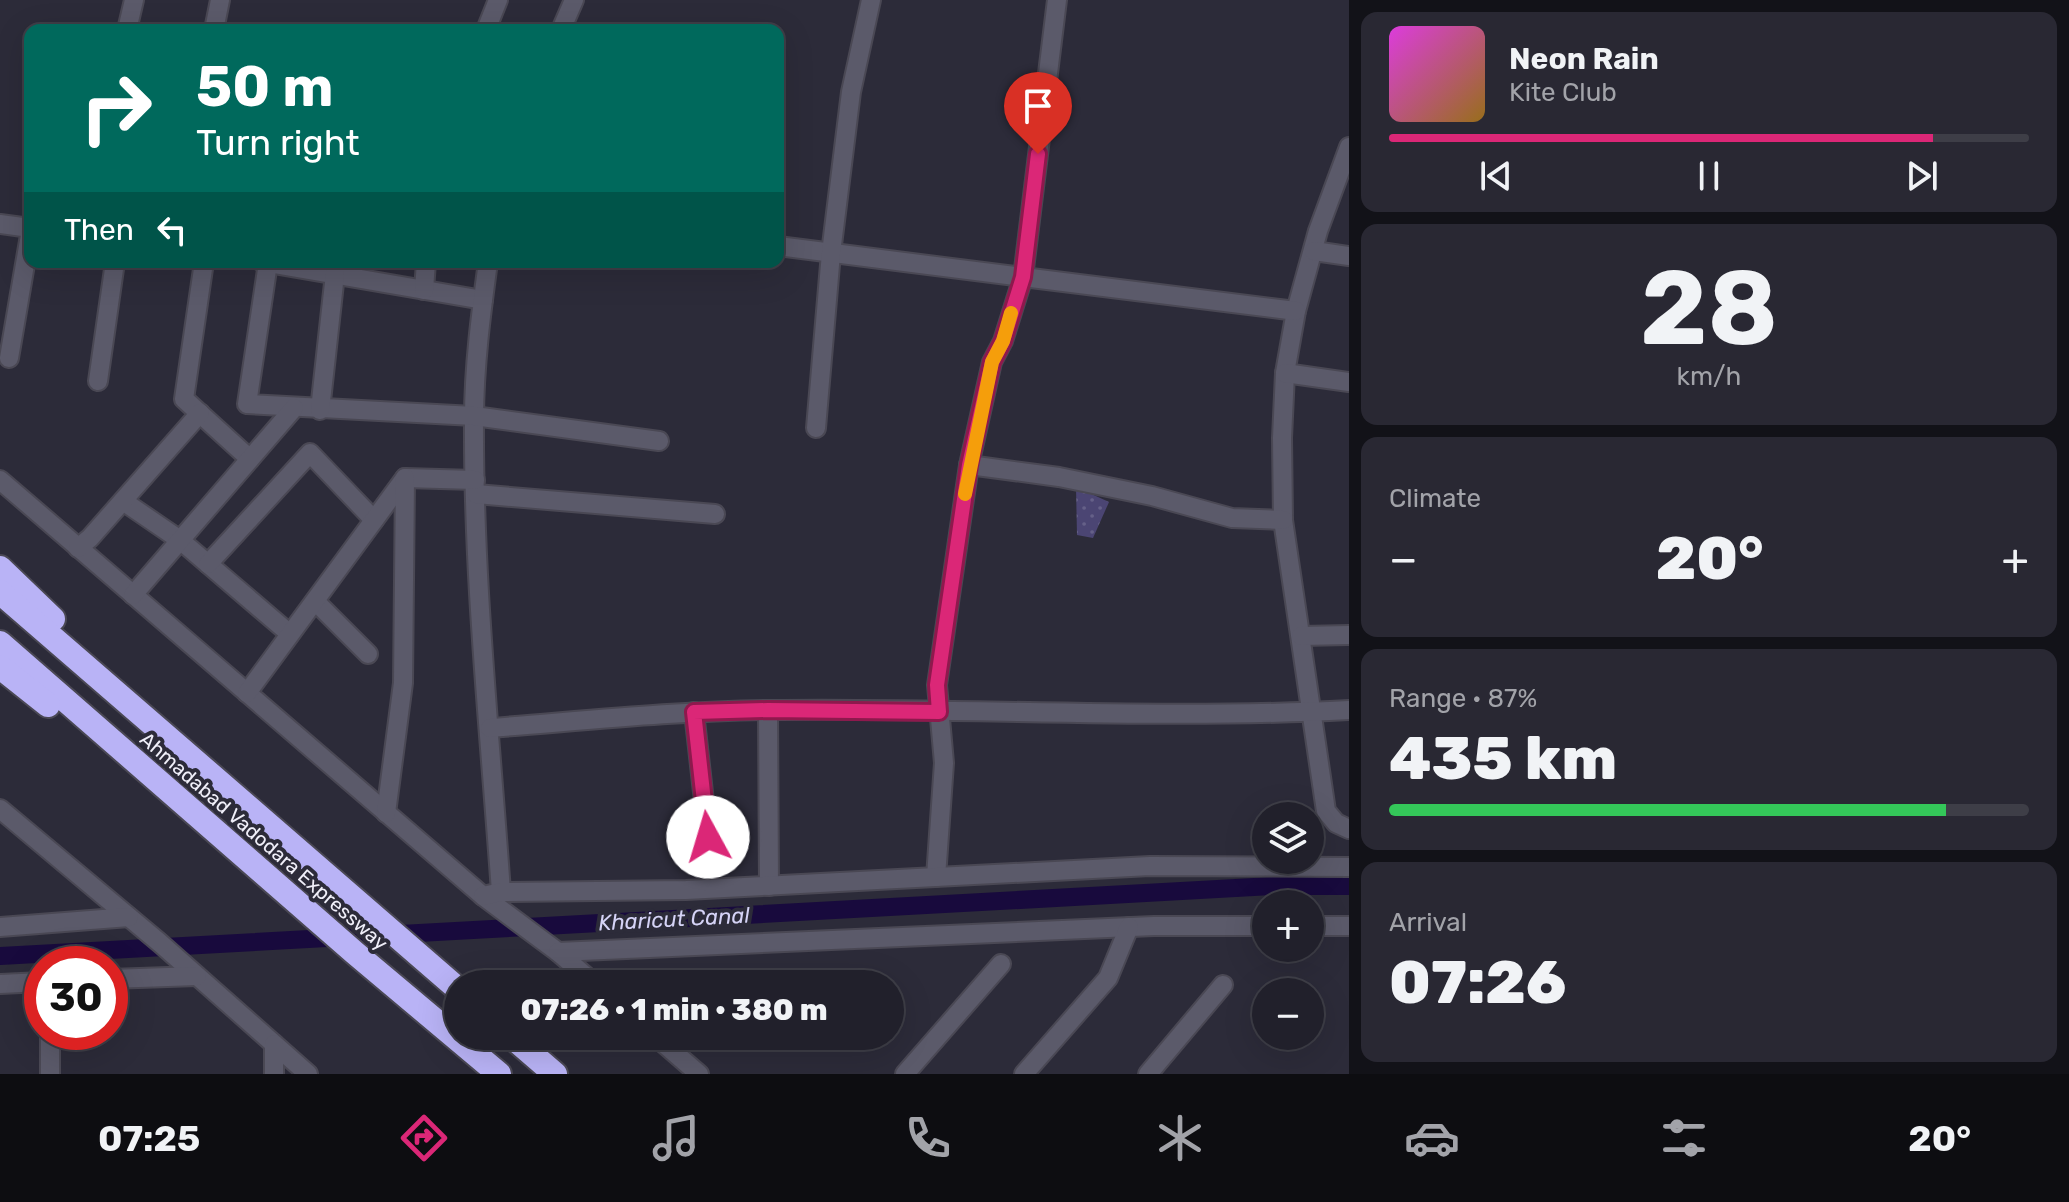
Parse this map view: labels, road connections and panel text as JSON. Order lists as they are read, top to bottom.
{
  "streets": {
    "highway": ["Ahmadabad Vadodara Expressway"]
  },
  "water": ["Kharicut Canal"],
  "page": {
    "turn": ["50 m", "Turn right"],
    "song": ["Neon Rain", "Kite Club"],
    "then": "Then",
    "tile": [
      ["28", "km/h"],
      "Climate",
      ["Range · 87%", "435 km"],
      ["Arrival", "07:26"]
    ],
    "heat": ["−", "20°", "+"],
    "map_buttons": ["+", "−"],
    "limit": "30",
    "trip": "07:26 · 1 min · 380 m",
    "tabs": ["07:25", "20°"]
  }
}
